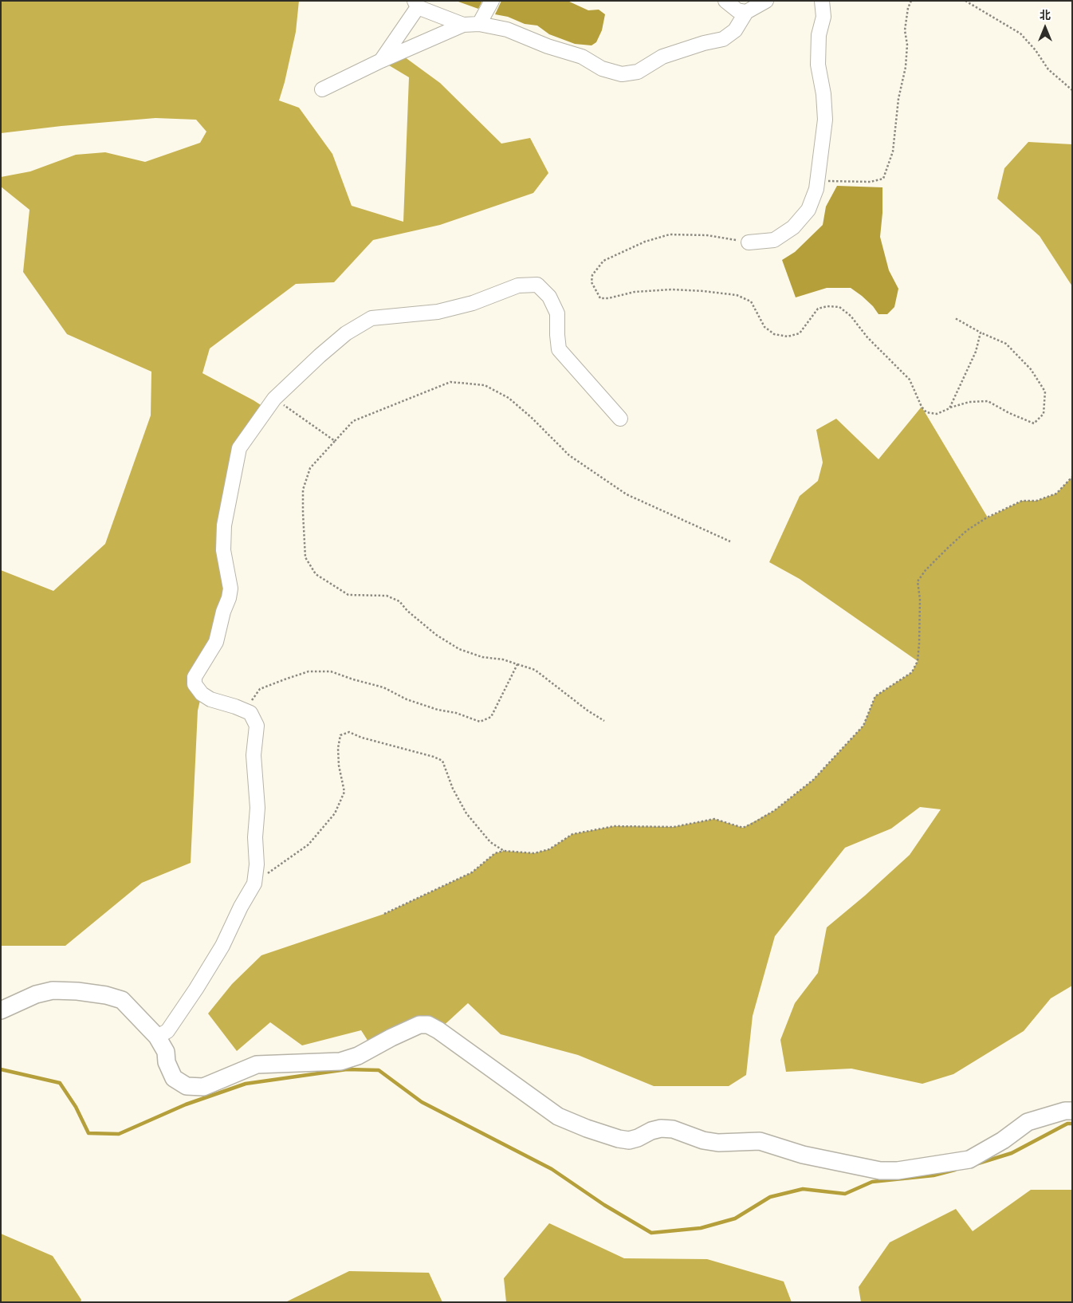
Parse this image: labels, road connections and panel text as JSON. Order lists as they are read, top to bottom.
{
  "north": "top"
}
